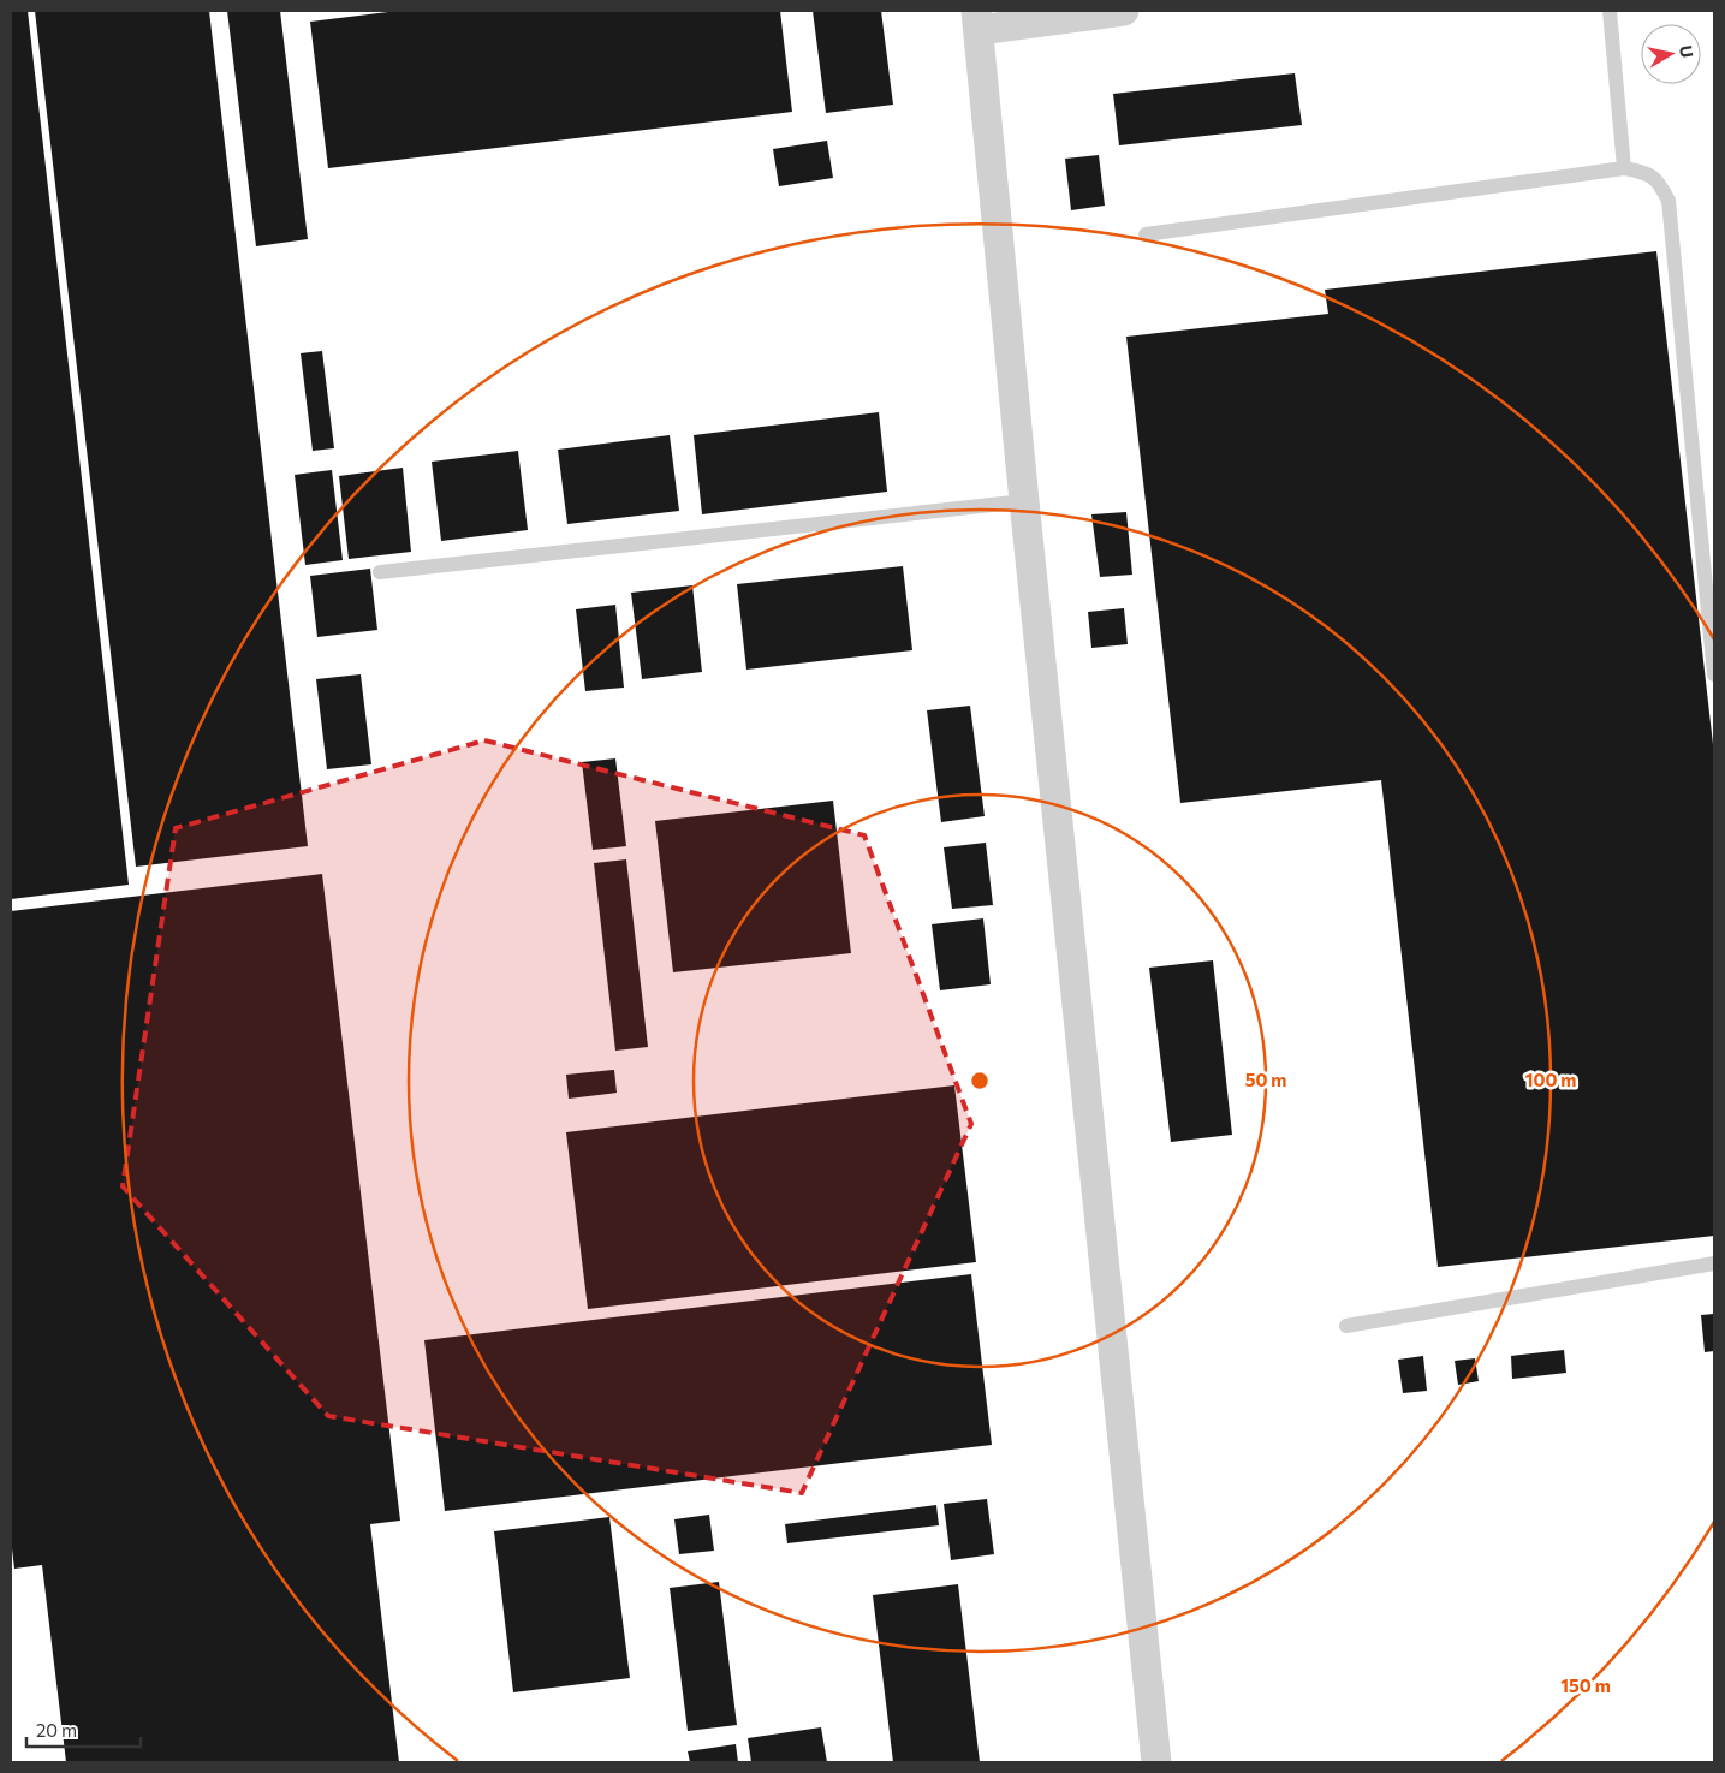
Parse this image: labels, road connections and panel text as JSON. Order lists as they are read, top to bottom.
{
  "scale_bar": "20 m",
  "north": "right",
  "rings": ["50 m", "100 m", "150 m"]
}
